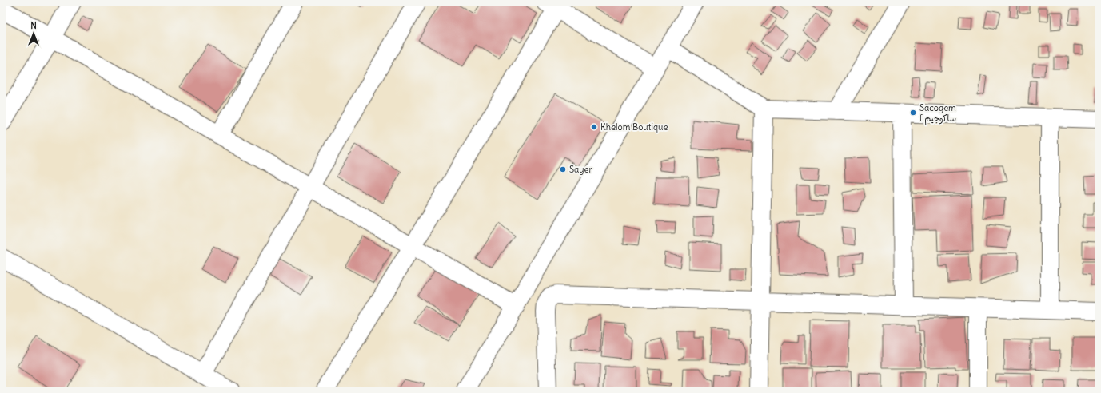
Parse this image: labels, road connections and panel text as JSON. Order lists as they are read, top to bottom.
{
  "places": ["Sacogem f ساكوجيم", "Khelom Boutique", "Sayer"],
  "north": "top"
}
